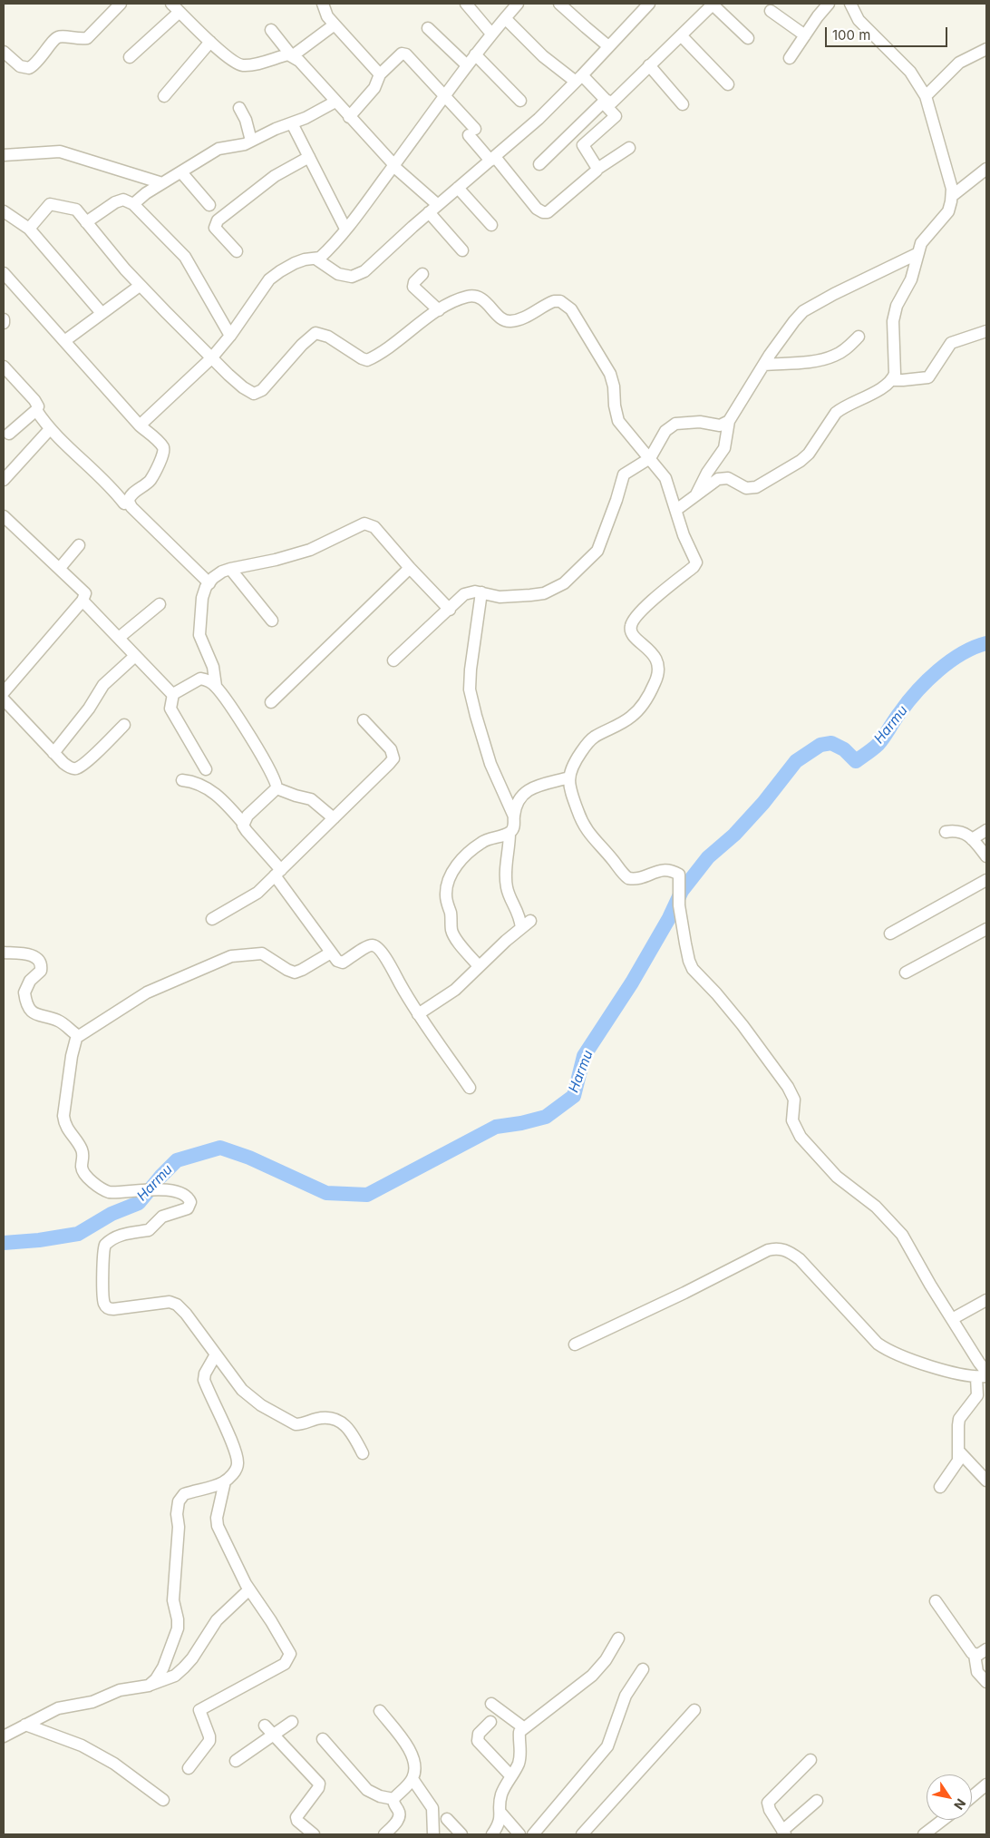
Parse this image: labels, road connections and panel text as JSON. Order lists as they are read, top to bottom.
{
  "water": ["Harmu"],
  "scale_bar": "100 m",
  "north": "bottom right"
}
